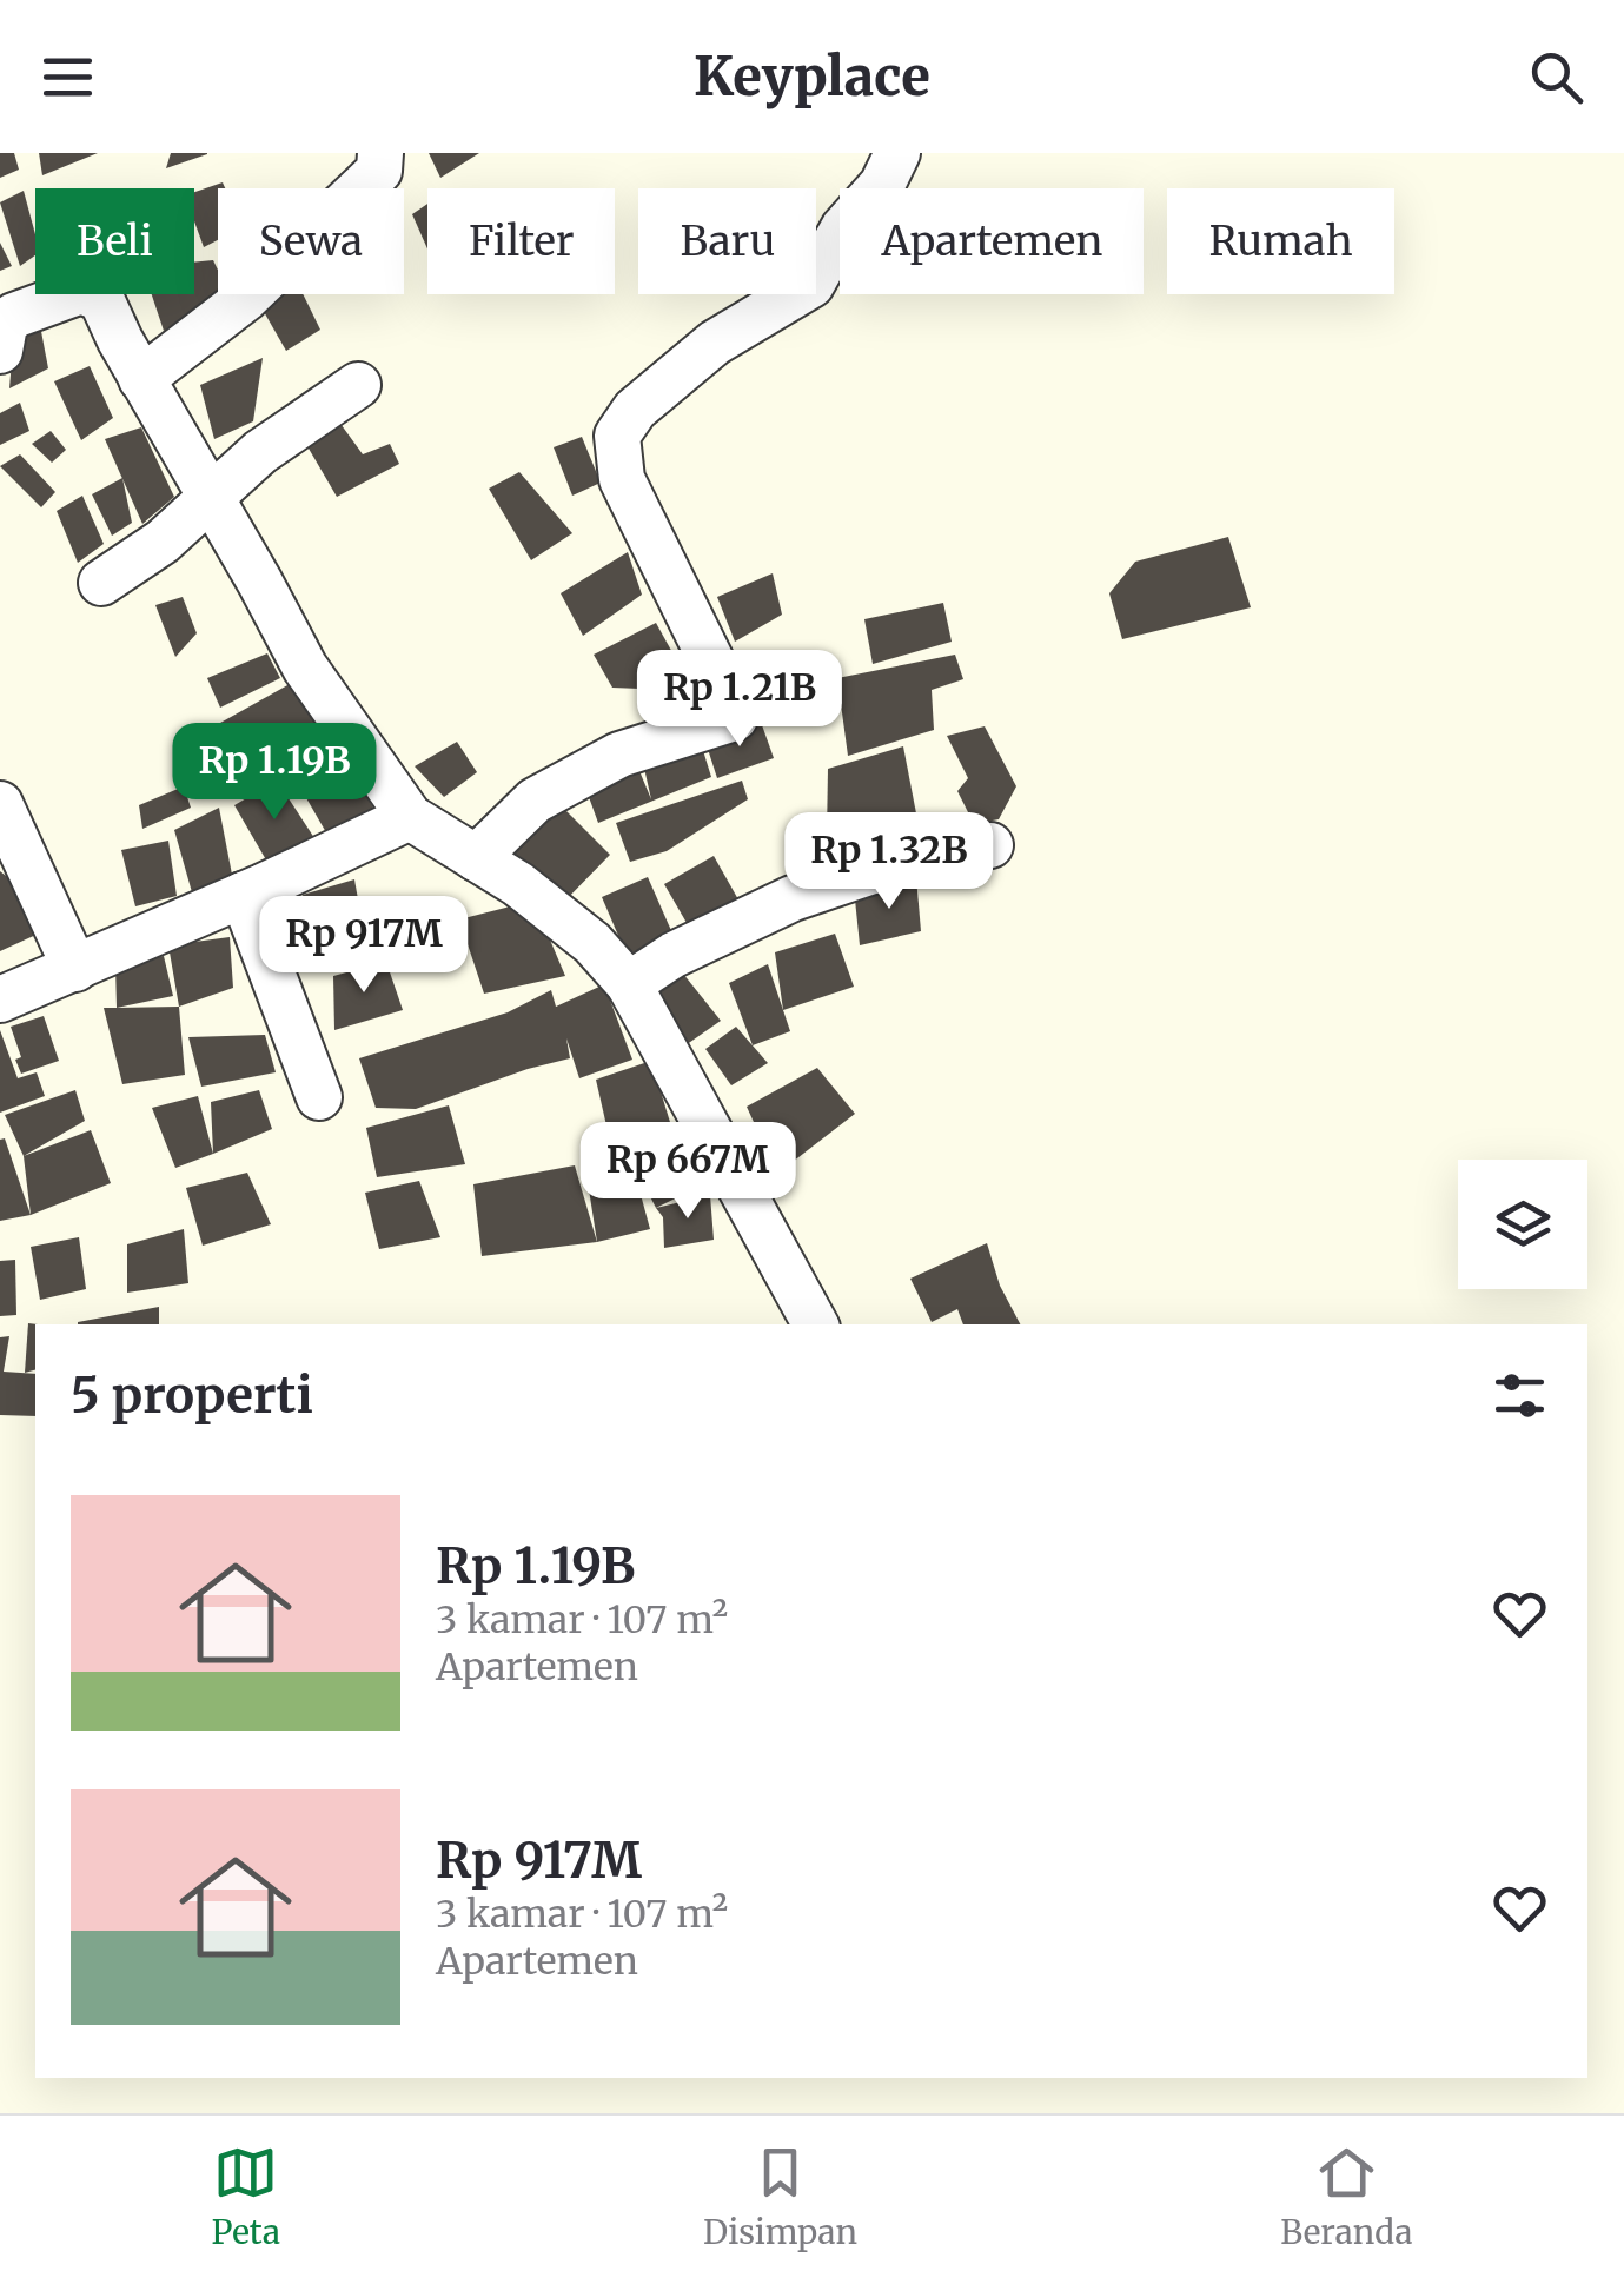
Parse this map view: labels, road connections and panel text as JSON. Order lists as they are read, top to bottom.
{
  "page": {
    "header": "Keyplace",
    "chip": [
      "Beli",
      "Sewa",
      "Filter",
      "Baru",
      "Apartemen",
      "Rumah"
    ],
    "price": [
      "Rp 1.21B",
      "Rp 1.19B",
      "Rp 1.32B",
      "Rp 917M",
      "Rp 667M"
    ],
    "heading": "5 properti",
    "list": [
      {
        "name": "Rp 1.19B",
        "note": "3 kamar · 107 m² · Apartemen"
      },
      {
        "name": "Rp 917M",
        "note": "3 kamar · 107 m² · Apartemen"
      }
    ],
    "tabs": ["Peta", "Disimpan", "Beranda"]
  }
}
